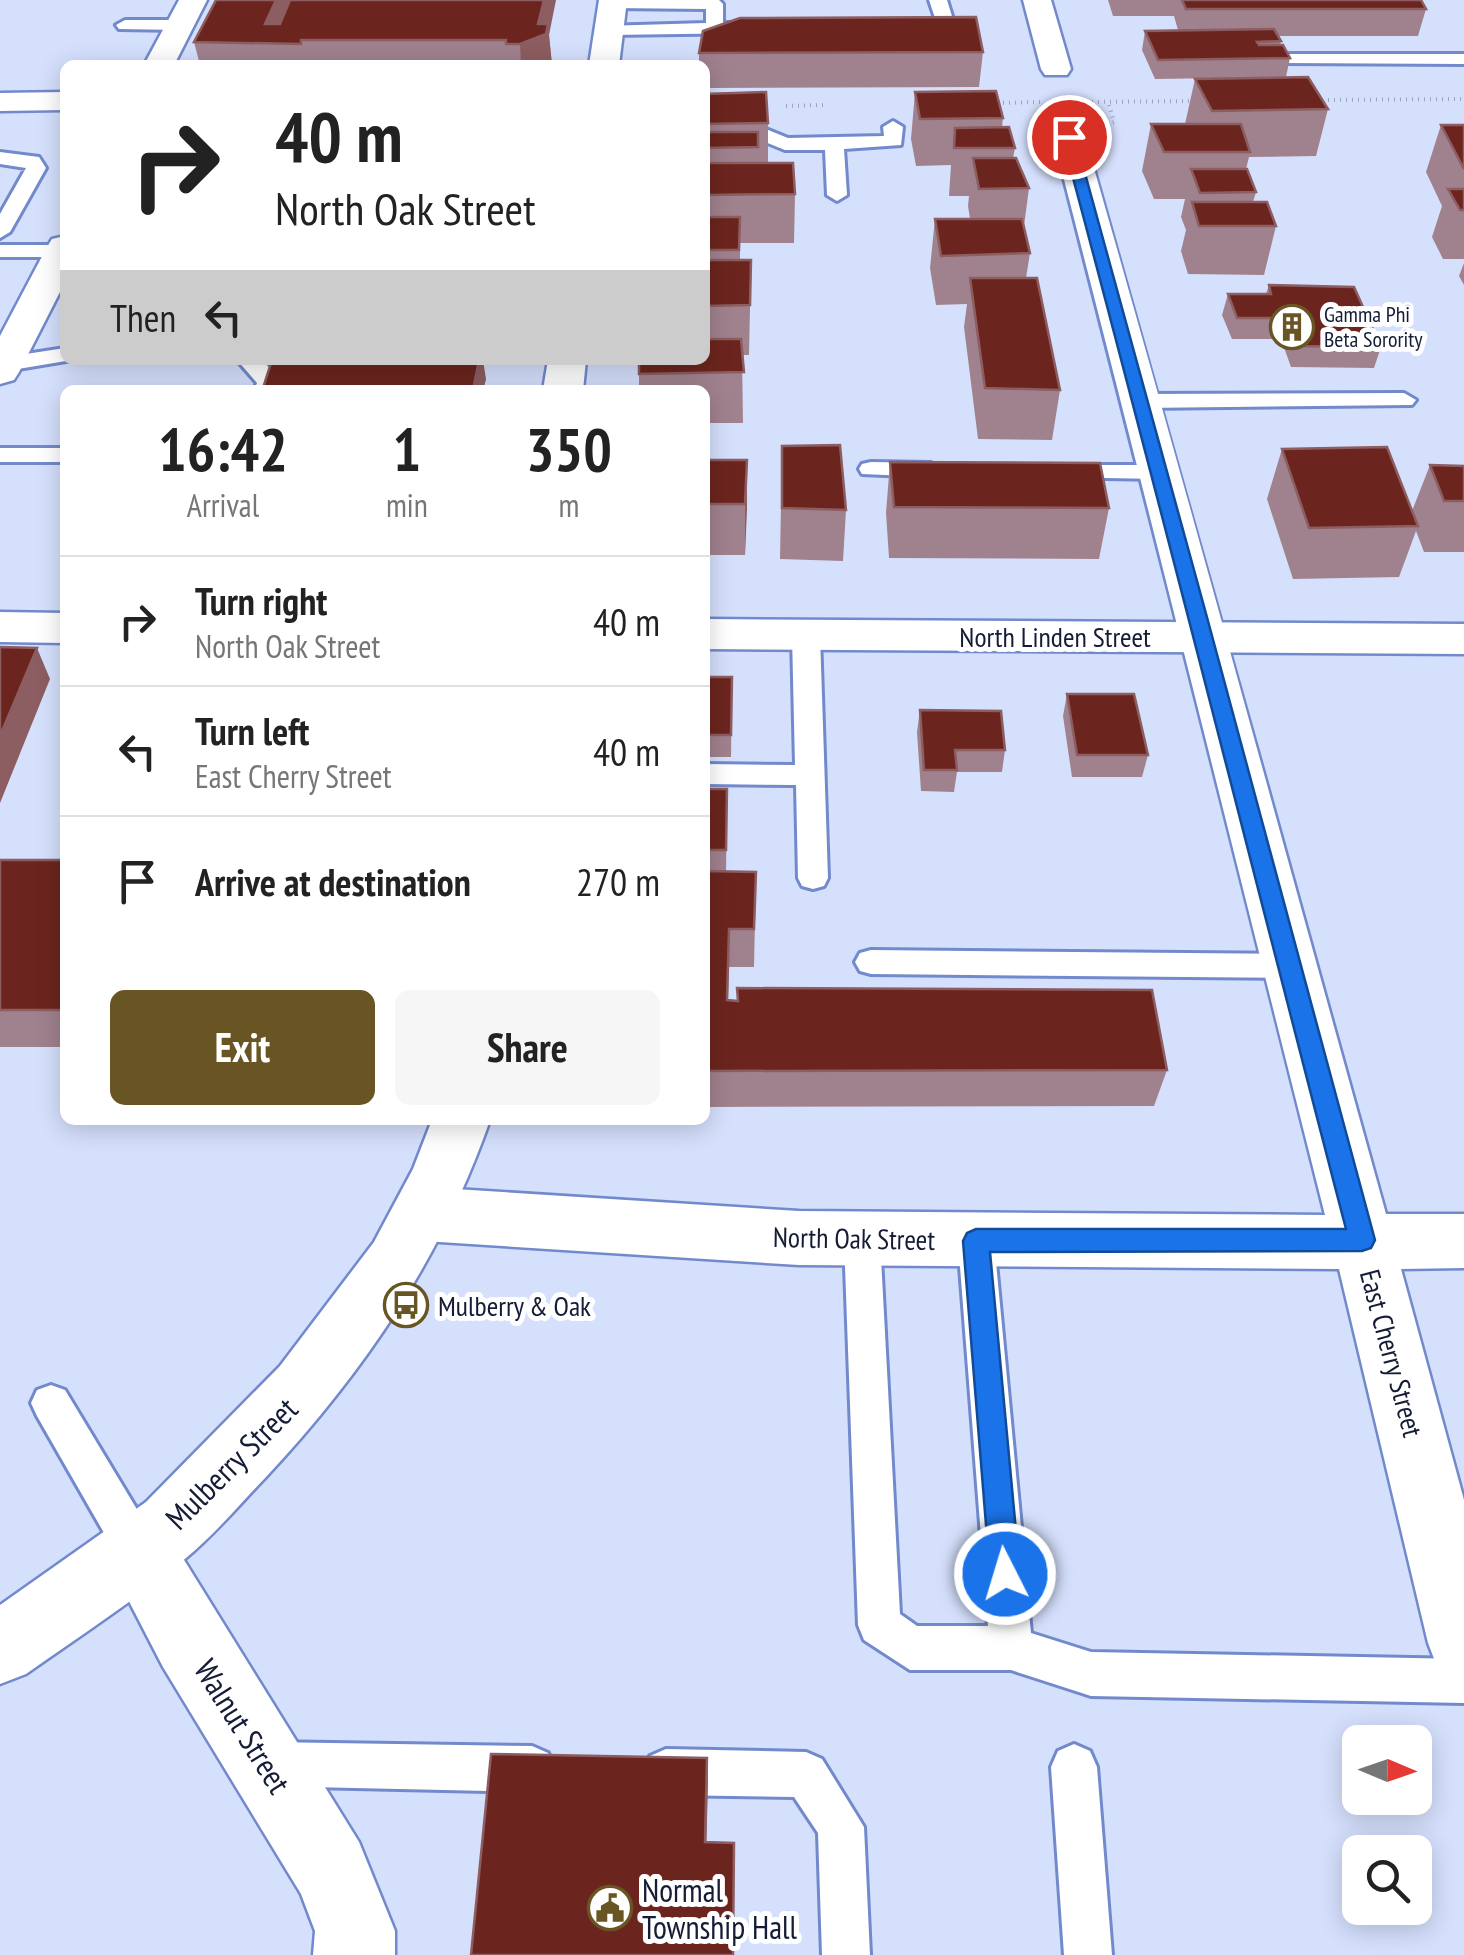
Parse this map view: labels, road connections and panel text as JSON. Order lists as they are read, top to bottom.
{
  "streets": {
    "street": [
      "North Linden Street",
      "North Oak Street",
      "East Cherry Street",
      "Mulberry Street",
      "Walnut Street"
    ]
  },
  "crossings": [
    ["North Linden Street", "East Cherry Street"],
    ["North Oak Street", "East Cherry Street"],
    ["North Oak Street", "Mulberry Street"],
    ["Mulberry Street", "Walnut Street"]
  ],
  "places": {
    "building": ["Gamma Phi Beta Sorority"],
    "bus stop": ["Mulberry & Oak"],
    "public building": ["Normal Township Hall"]
  },
  "north": "right",
  "page": {
    "turn": ["40 m", "North Oak Street"],
    "then": "Then",
    "eta": [
      "16:42",
      "Arrival",
      "1",
      "min",
      "350",
      "m"
    ],
    "list": [
      {
        "name": "Turn right",
        "note": "North Oak Street",
        "value": "40 m"
      },
      {
        "name": "Turn left",
        "note": "East Cherry Street",
        "value": "40 m"
      },
      {
        "name": "Arrive at destination",
        "value": "270 m"
      }
    ],
    "buttons": ["Exit", "Share"]
  }
}
